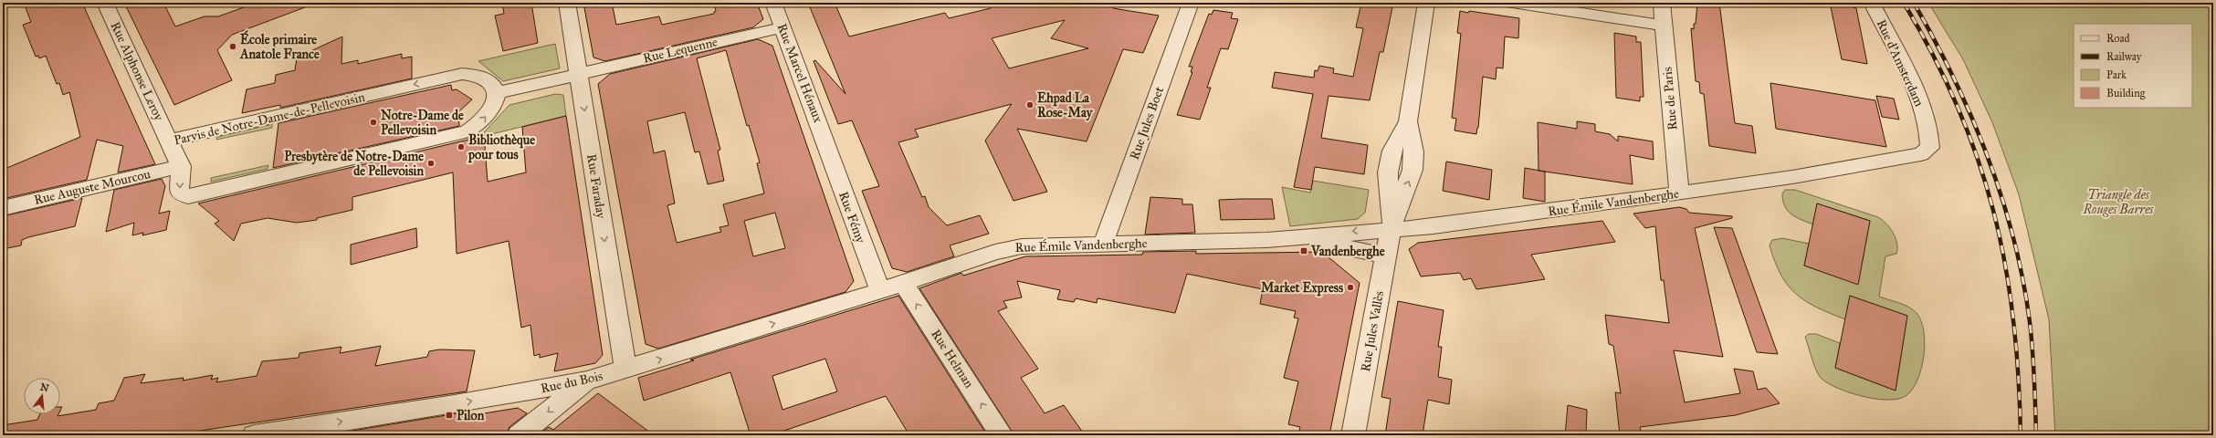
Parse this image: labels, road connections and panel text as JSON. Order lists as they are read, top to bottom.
{
  "streets": {
    "street": [
      "Rue Lequenne",
      "Rue d'Amsterdam",
      "Rue Alphonse Leroy",
      "Rue Marcel Hénaux",
      "Rue de Paris",
      "Parvis de Notre-Dame-de-Pellevoisin",
      "Rue Jules Boet",
      "Rue Faraday",
      "Rue Auguste Mourcou",
      "Rue Émile Vandenberghe",
      "Rue Fémy",
      "Rue Jules Vallès",
      "Rue Helman",
      "Rue du Bois"
    ]
  },
  "crossings": [
    ["Rue Lequenne", "Rue Marcel Hénaux"],
    ["Rue Lequenne", "Rue Faraday"],
    ["Rue d'Amsterdam", "Rue Émile Vandenberghe"],
    ["Rue Alphonse Leroy", "Parvis de Notre-Dame-de-Pellevoisin"],
    ["Rue Marcel Hénaux", "Rue Fémy"],
    ["Rue de Paris", "Rue Émile Vandenberghe"],
    ["Parvis de Notre-Dame-de-Pellevoisin", "Rue Auguste Mourcou"],
    ["Rue Jules Boet", "Rue Émile Vandenberghe"],
    ["Rue Faraday", "Rue du Bois"],
    ["Rue Émile Vandenberghe", "Rue Fémy"],
    ["Rue Émile Vandenberghe", "Rue Jules Vallès"],
    ["Rue Émile Vandenberghe", "Rue Helman"],
    ["Rue Émile Vandenberghe", "Rue du Bois"],
    ["Rue Fémy", "Rue du Bois"]
  ],
  "one_way": ["Rue Faraday", "Rue Helman", "Rue du Bois"],
  "parks": ["Triangle des Rouges Barres"],
  "places": {
    "other": [
      "École primaire Anatole France",
      "Ehpad La Rose-May",
      "Notre-Dame de Pellevoisin",
      "Bibliothèque pour tous",
      "Presbytère de Notre-Dame de Pellevoisin",
      "Market Express"
    ],
    "transit": ["Vandenberghe", "Pilon"]
  },
  "legend": [
    "Road",
    "Railway",
    "Park",
    "Building"
  ],
  "north": "top"
}
